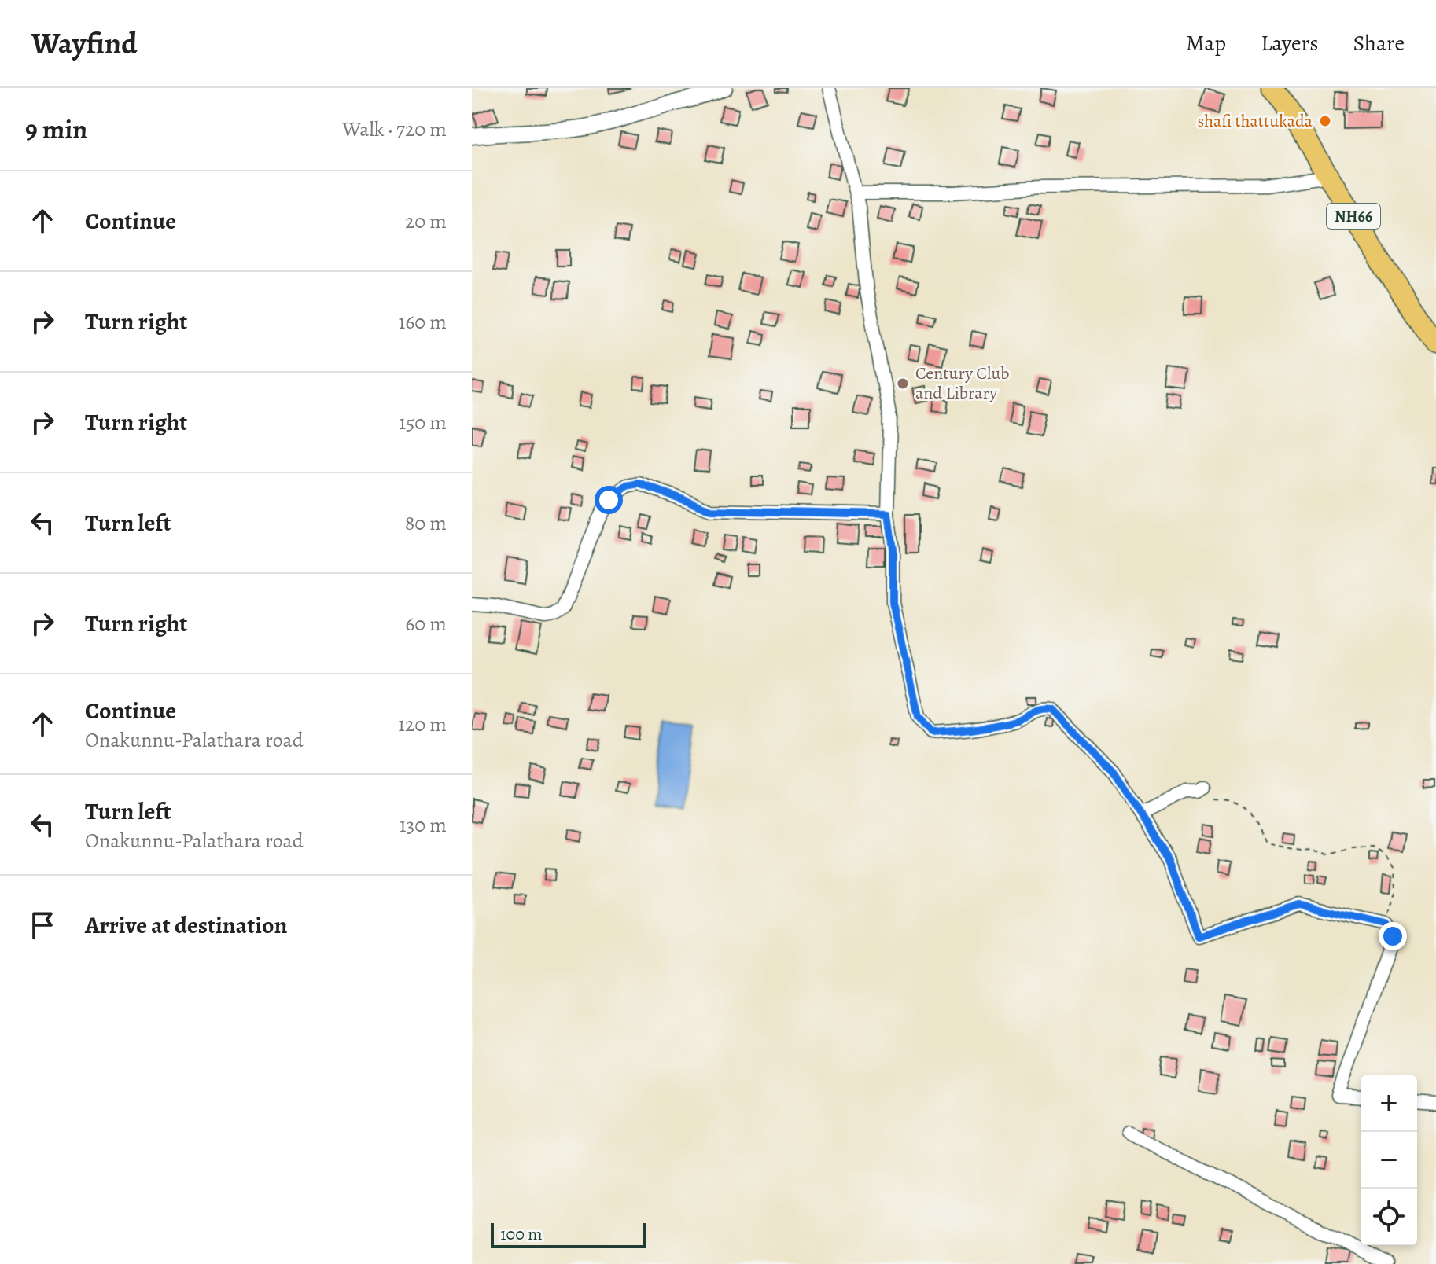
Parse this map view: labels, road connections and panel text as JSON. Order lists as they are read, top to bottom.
{
  "streets": {
    "highway": ["NH66"]
  },
  "places": ["shafi thattukada", "Century Club and Library"],
  "scale_bar": "100 m",
  "page": {
    "header": "Wayfind",
    "nav": ["Map", "Layers", "Share"],
    "heading": ["9 min", "Walk · 720 m"],
    "list": [
      ["Continue", "20 m"],
      ["Turn right", "160 m"],
      ["Turn right", "150 m"],
      ["Turn left", "80 m"],
      ["Turn right", "60 m"],
      ["Continue", "Onakunnu-Palathara road", "120 m"],
      ["Turn left", "Onakunnu-Palathara road", "130 m"],
      "Arrive at destination"
    ],
    "map_buttons": ["+", "−"],
    "scale": "100 m"
  }
}
